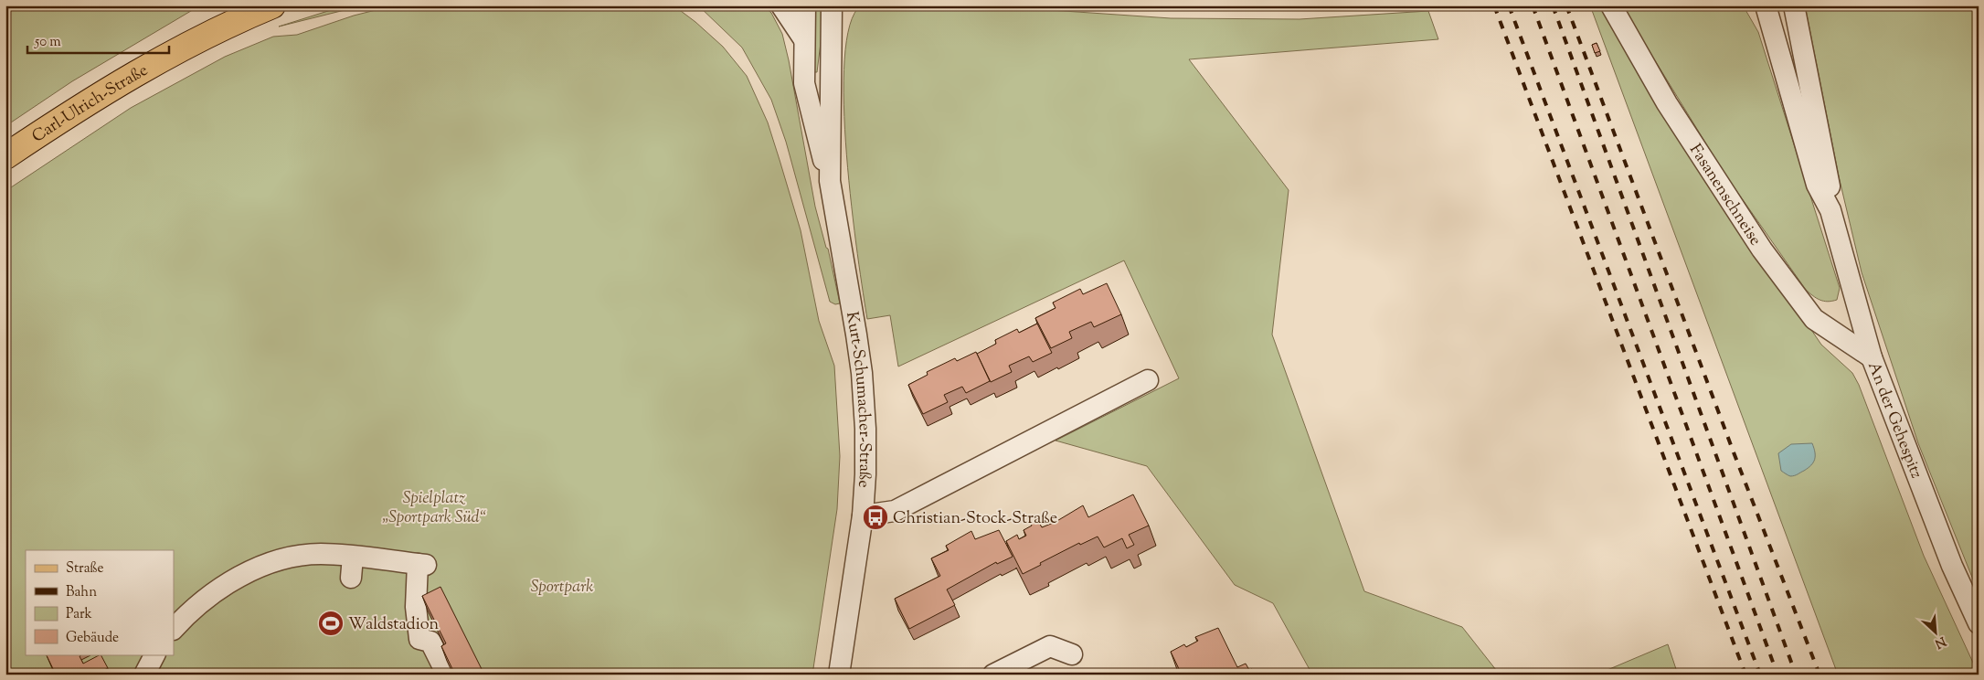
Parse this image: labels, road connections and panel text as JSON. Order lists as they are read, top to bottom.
{
  "streets": {
    "main road": ["Carl-Ulrich-Straße"],
    "street": ["Fasanenschneise", "Kurt-Schumacher-Straße", "An der Gehespitz"]
  },
  "crossings": [
    ["Fasanenschneise", "An der Gehespitz"]
  ],
  "parks": ["Spielplatz „Sportpark Süd“", "Sportpark"],
  "places": {
    "bus stop": ["Christian-Stock-Straße"],
    "sports": ["Waldstadion"]
  },
  "legend": [
    "Straße",
    "Bahn",
    "Park",
    "Gebäude"
  ],
  "scale_bar": "50 m",
  "north": "bottom right"
}
